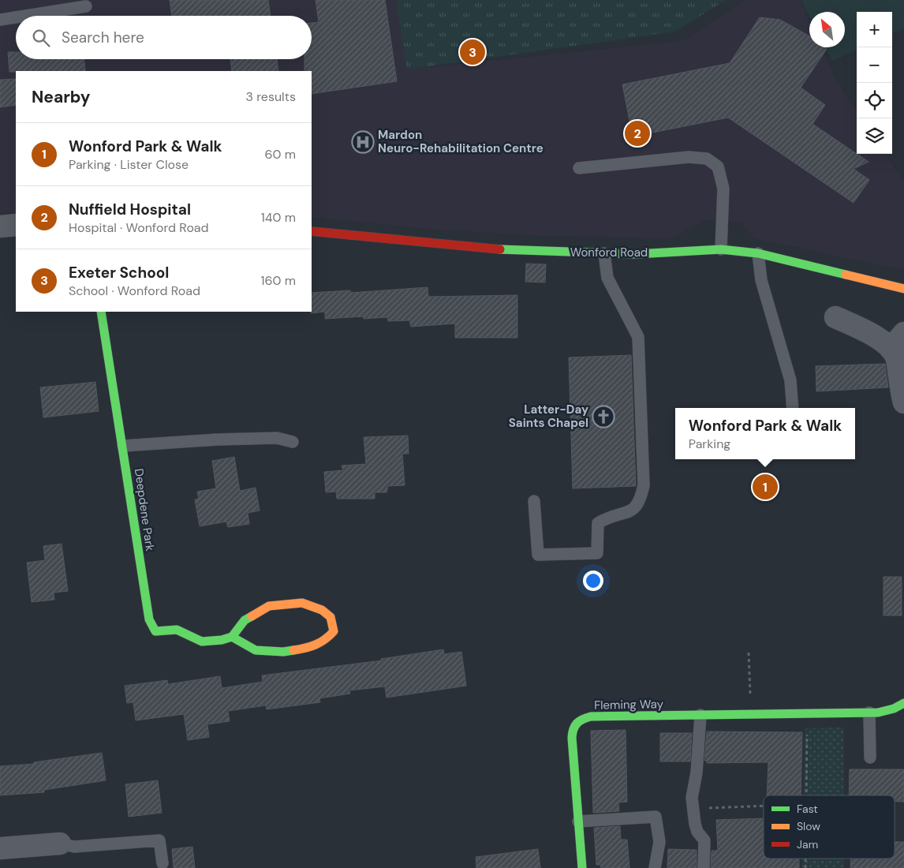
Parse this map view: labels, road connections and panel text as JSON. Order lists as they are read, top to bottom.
{
  "streets": {
    "street": ["Wonford Road", "Deepdene Park", "Fleming Way"]
  },
  "places": {
    "hospital": ["Mardon Neuro-Rehabilitation Centre"],
    "church": ["Latter-Day Saints Chapel"]
  },
  "legend": ["Fast", "Slow", "Jam"],
  "north": "top left",
  "page": {
    "map_buttons": ["+", "−"],
    "search": "Search here",
    "pins": ["3", "2", "1"],
    "heading": ["Nearby", "3 results"],
    "list": [
      {
        "mark": "1",
        "name": "Wonford Park & Walk",
        "note": "Parking · Lister Close",
        "value": "60 m"
      },
      {
        "mark": "2",
        "name": "Nuffield Hospital",
        "note": "Hospital · Wonford Road",
        "value": "140 m"
      },
      {
        "mark": "3",
        "name": "Exeter School",
        "note": "School · Wonford Road",
        "value": "160 m"
      }
    ],
    "popup": ["Wonford Park & Walk", "Parking"]
  }
}
